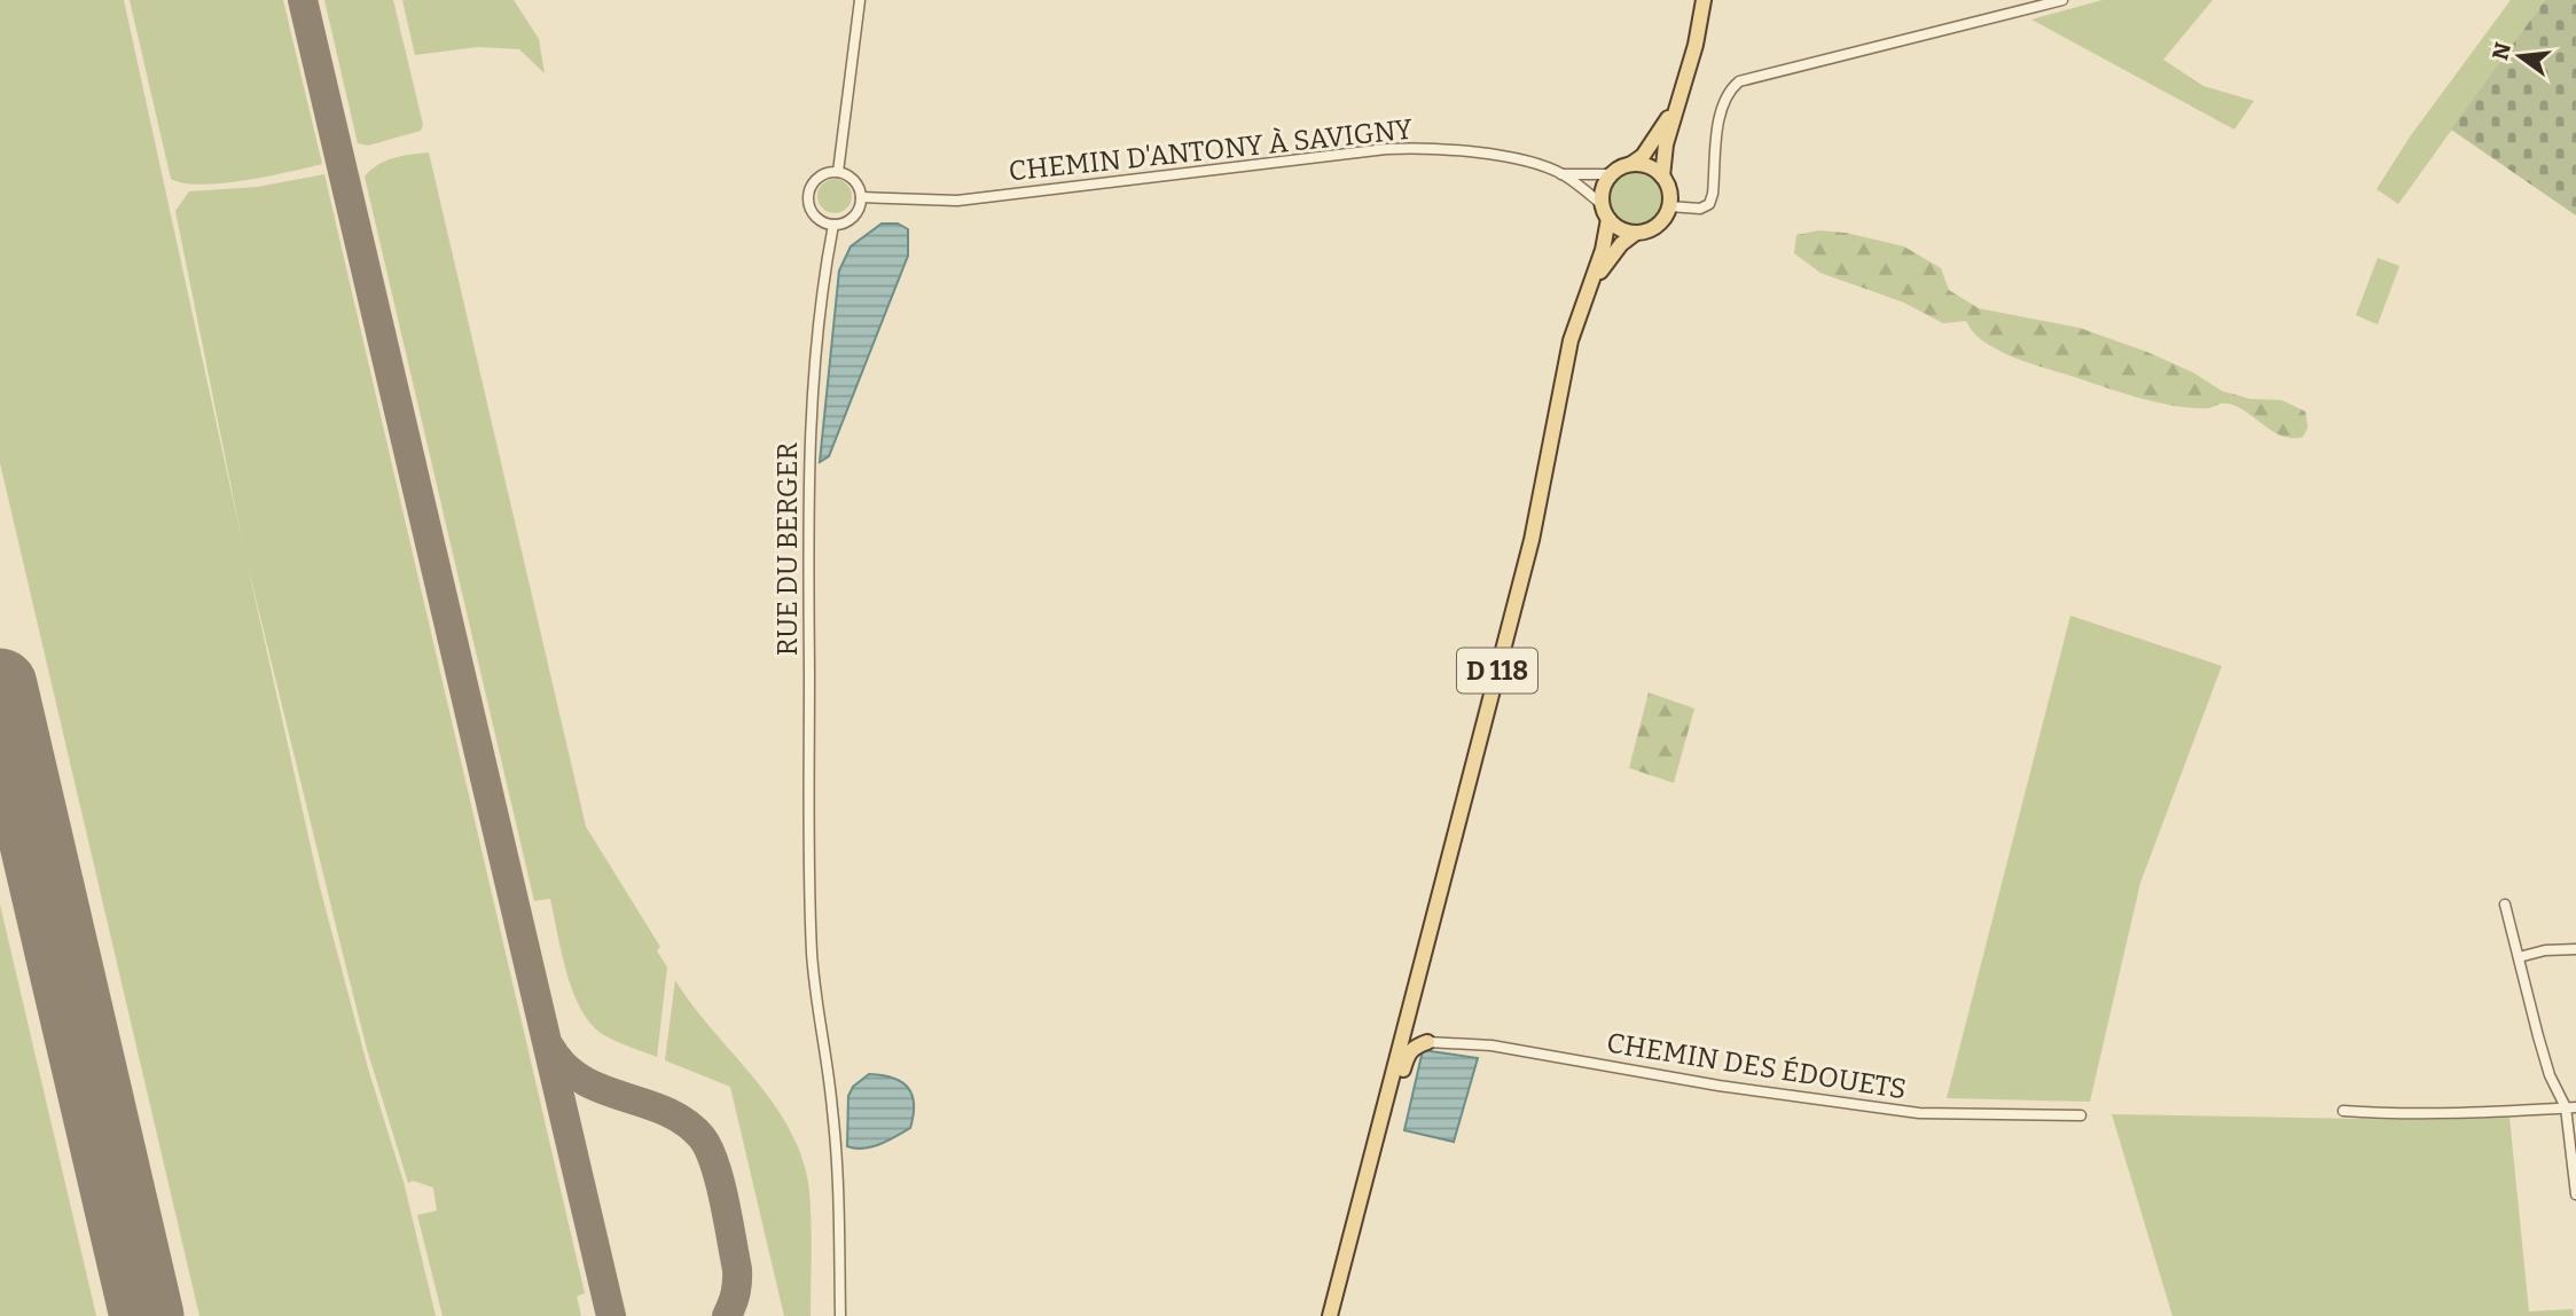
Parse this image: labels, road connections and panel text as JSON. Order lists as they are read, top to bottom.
{
  "streets": {
    "main road": ["D 118"],
    "street": ["CHEMIN D'ANTONY À SAVIGNY", "RUE DU BERGER", "CHEMIN DES ÉDOUETS"]
  },
  "crossings": [
    ["CHEMIN D'ANTONY À SAVIGNY", "RUE DU BERGER"]
  ],
  "north": "left"
}
